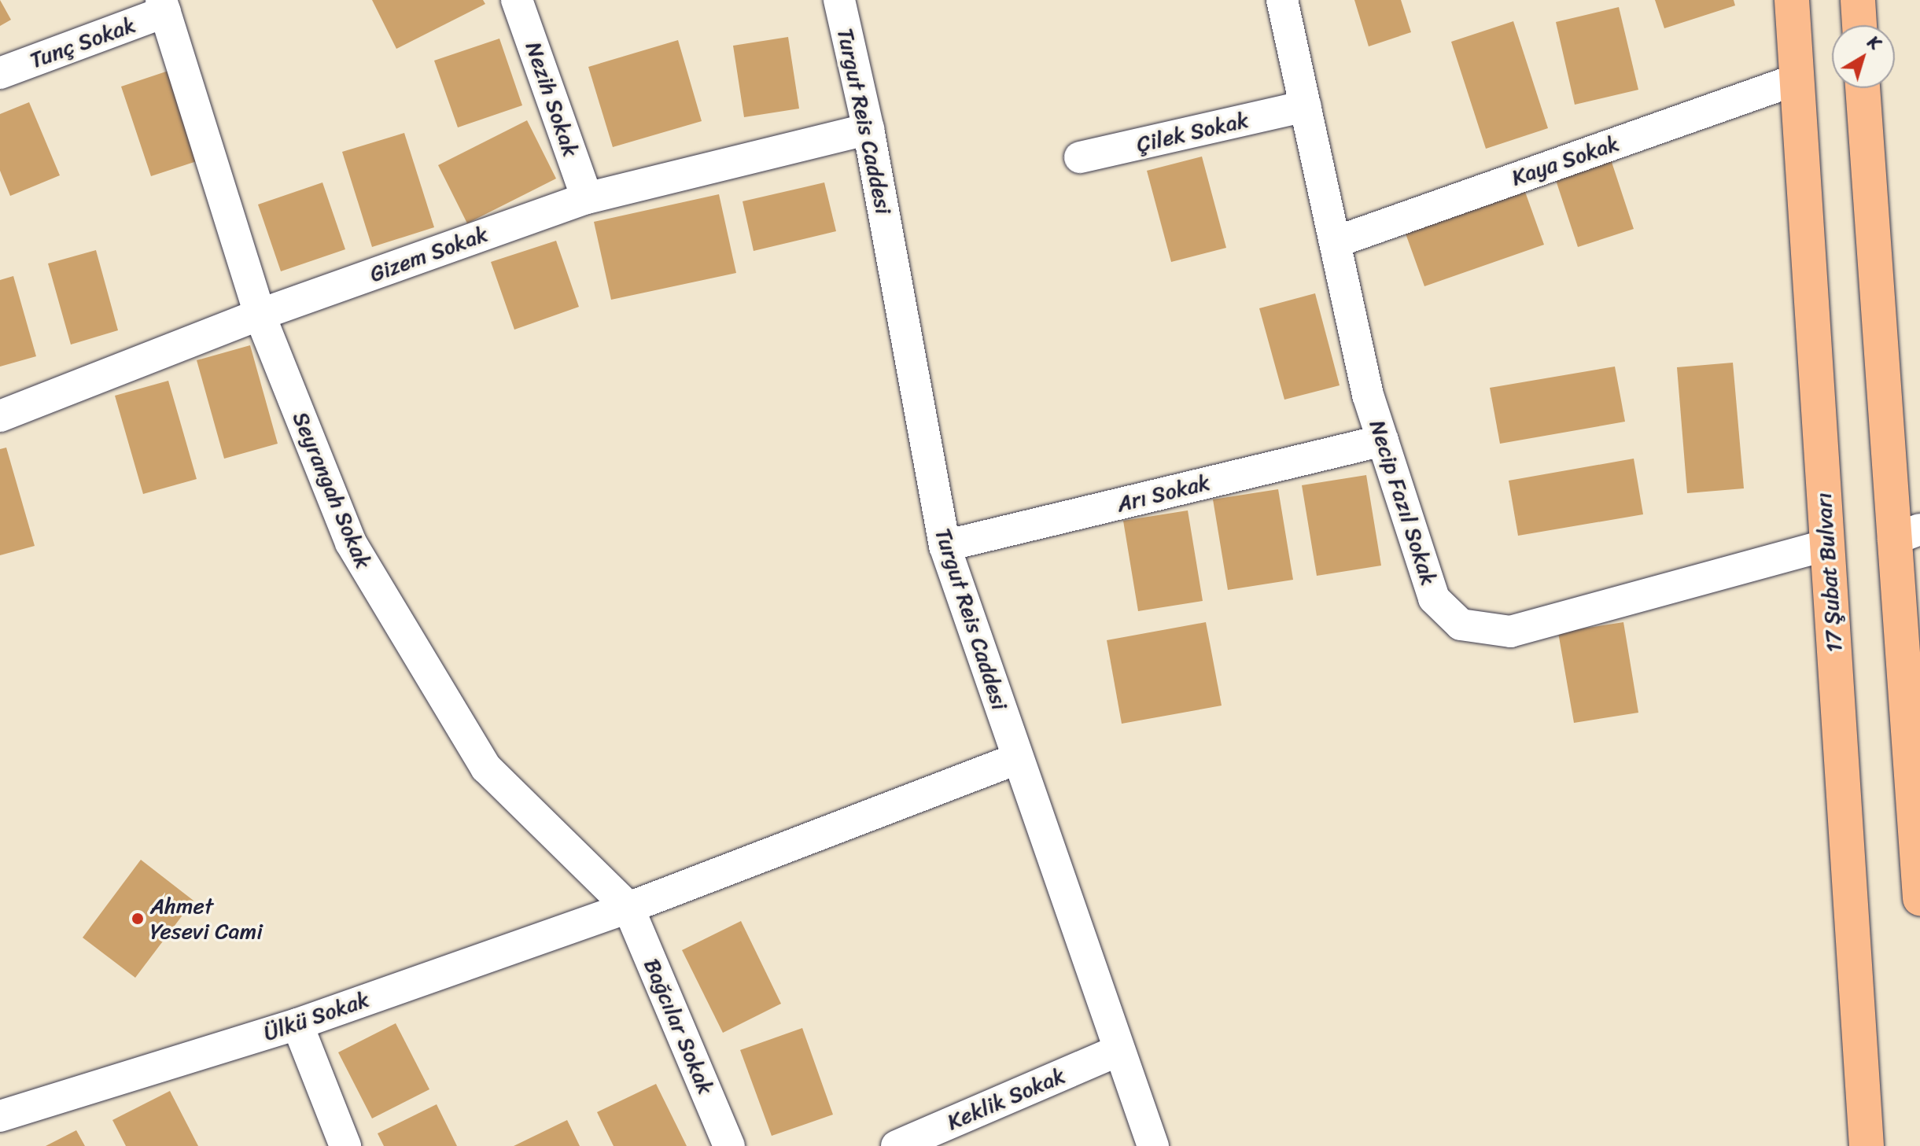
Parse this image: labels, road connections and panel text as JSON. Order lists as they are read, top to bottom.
{
  "streets": {
    "highway": ["17 Şubat Bulvarı"],
    "street": [
      "Tunç Sokak",
      "Nezih Sokak",
      "Turgut Reis Caddesi",
      "Çilek Sokak",
      "Kaya Sokak",
      "Gizem Sokak",
      "Seyrangah Sokak",
      "Arı Sokak",
      "Necip Fazıl Sokak",
      "Ülkü Sokak",
      "Bağcılar Sokak",
      "Keklik Sokak"
    ]
  },
  "crossings": [
    ["Tunç Sokak", "Seyrangah Sokak"],
    ["Nezih Sokak", "Gizem Sokak"],
    ["Turgut Reis Caddesi", "Gizem Sokak"],
    ["Turgut Reis Caddesi", "Arı Sokak"],
    ["Turgut Reis Caddesi", "Ülkü Sokak"],
    ["Turgut Reis Caddesi", "Keklik Sokak"],
    ["Çilek Sokak", "Necip Fazıl Sokak"],
    ["Kaya Sokak", "Necip Fazıl Sokak"],
    ["Kaya Sokak", "17 Şubat Bulvarı"],
    ["Gizem Sokak", "Seyrangah Sokak"],
    ["Seyrangah Sokak", "Ülkü Sokak"],
    ["Seyrangah Sokak", "Bağcılar Sokak"],
    ["Arı Sokak", "Necip Fazıl Sokak"],
    ["Necip Fazıl Sokak", "17 Şubat Bulvarı"],
    ["Ülkü Sokak", "Bağcılar Sokak"]
  ],
  "places": ["Ahmet Yesevi Cami"],
  "north": "top right"
}
